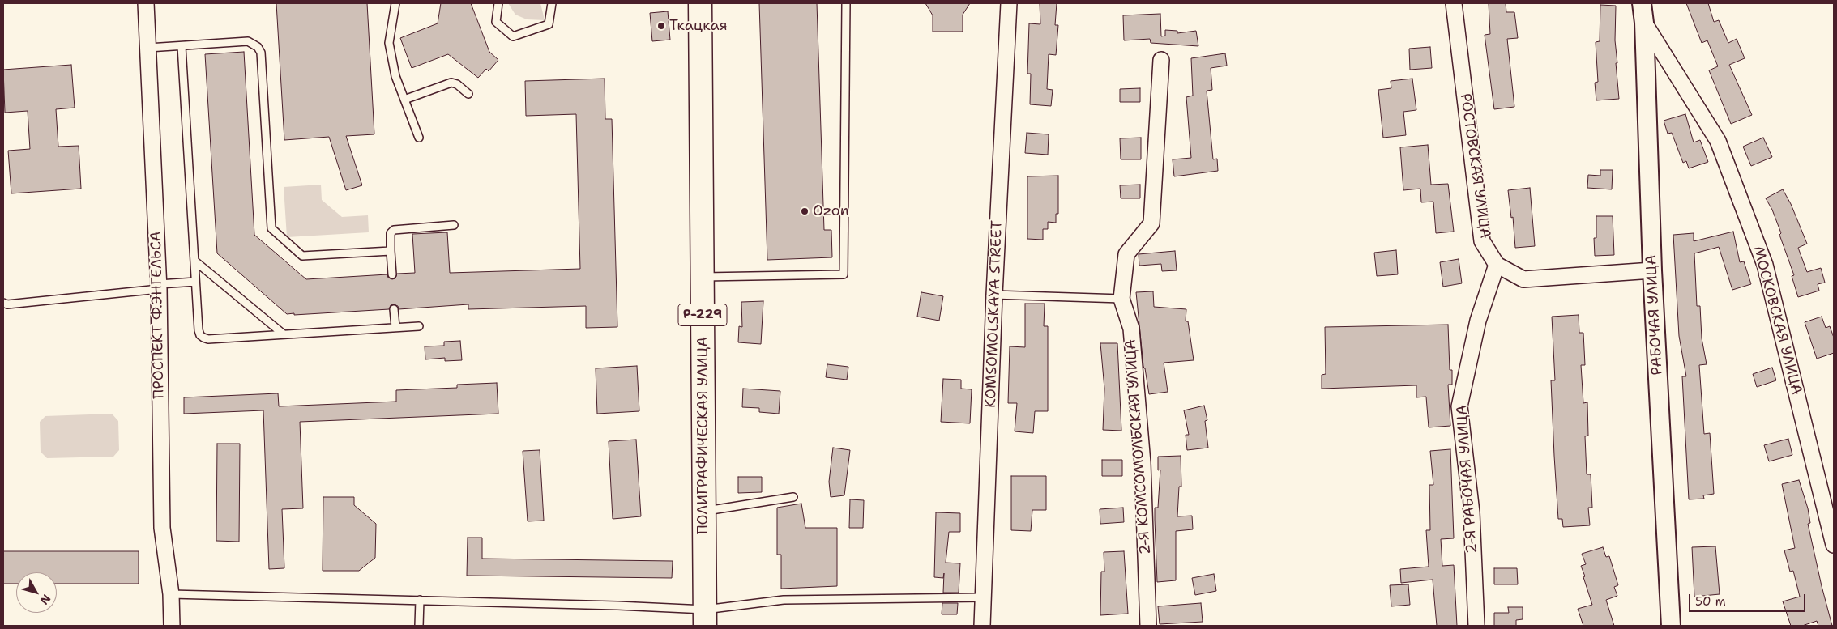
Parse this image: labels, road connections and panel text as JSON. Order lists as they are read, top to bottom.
{
  "streets": {
    "main road": ["Р-229", "ПОЛИГРАФИЧЕСКАЯ УЛИЦА"],
    "street": [
      "РОСТОВСКАЯ УЛИЦА",
      "KOMSOMOLSKAYA STREET",
      "ПРОСПЕКТ Ф.ЭНГЕЛЬСА",
      "РАБОЧАЯ УЛИЦА",
      "МОСКОВСКАЯ УЛИЦА",
      "2-Я КОМСОМОЛЬСКАЯ УЛИЦА",
      "2-Я РАБОЧАЯ УЛИЦА"
    ]
  },
  "crossings": [
    ["РОСТОВСКАЯ УЛИЦА", "РАБОЧАЯ УЛИЦА"],
    ["РОСТОВСКАЯ УЛИЦА", "2-Я РАБОЧАЯ УЛИЦА"],
    ["РАБОЧАЯ УЛИЦА", "МОСКОВСКАЯ УЛИЦА"]
  ],
  "places": ["Ткацкая", "Ozon"],
  "scale_bar": "50 m",
  "north": "bottom right"
}
